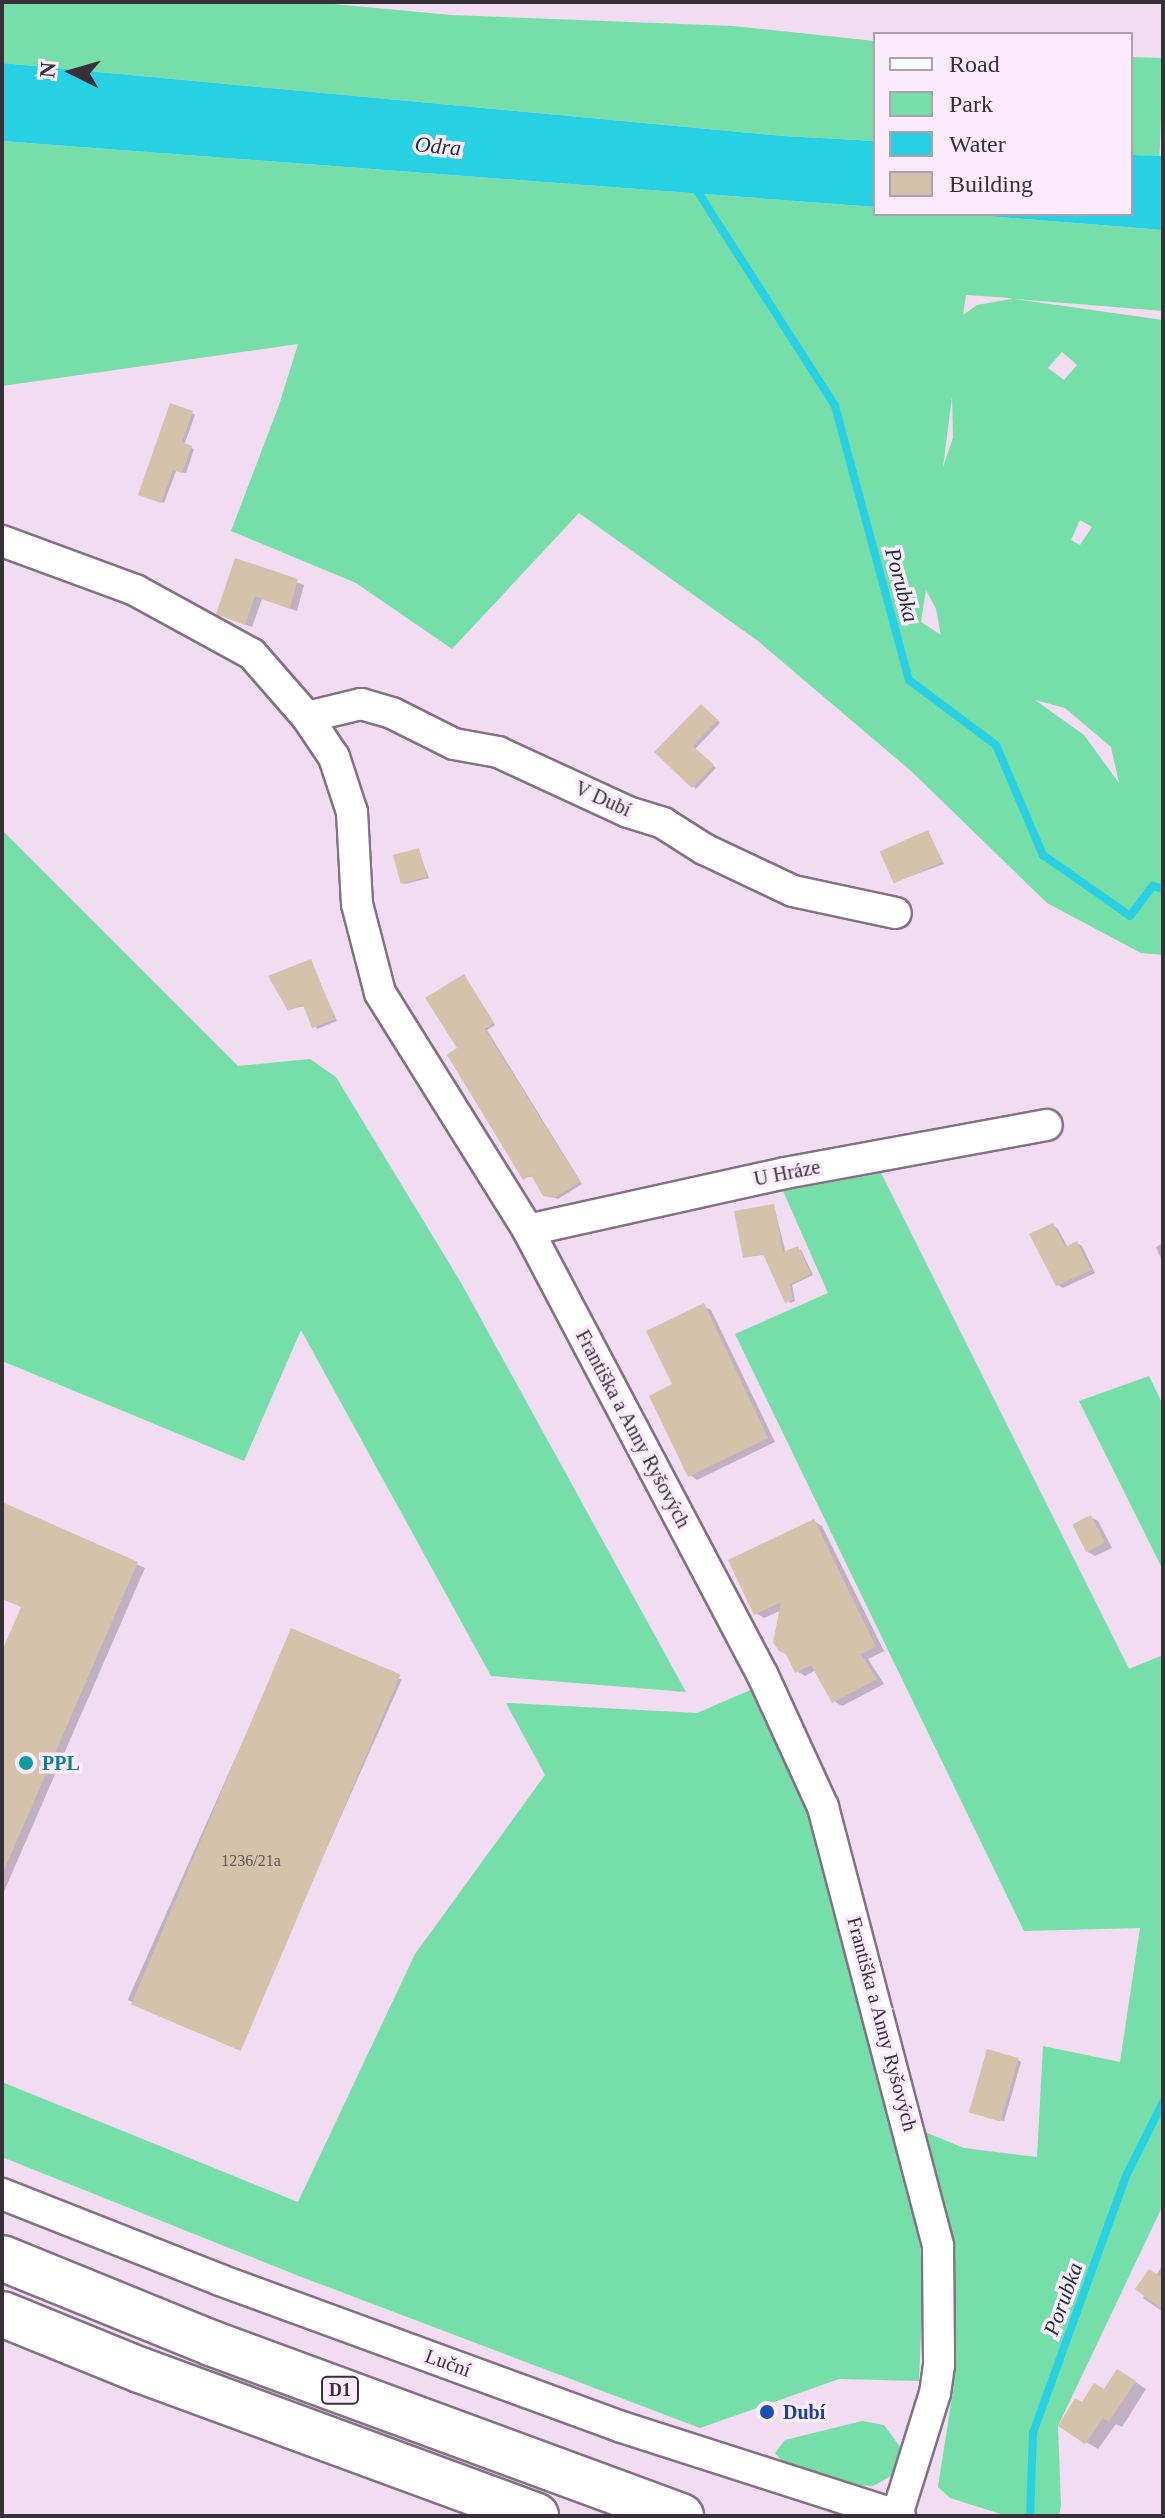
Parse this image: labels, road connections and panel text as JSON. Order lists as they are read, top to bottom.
{
  "streets": {
    "highway": ["D1"],
    "street": [
      "V Dubí",
      "U Hráze",
      "Františka a Anny Ryšových",
      "Luční"
    ]
  },
  "crossings": [
    ["V Dubí", "Františka a Anny Ryšových"],
    ["U Hráze", "Františka a Anny Ryšových"],
    ["Františka a Anny Ryšových", "Luční"]
  ],
  "water": ["Odra", "Porubka"],
  "places": ["PPL", "Dubí"],
  "house_numbers": ["1236/21a"],
  "legend": [
    "Road",
    "Park",
    "Water",
    "Building"
  ],
  "north": "left"
}
